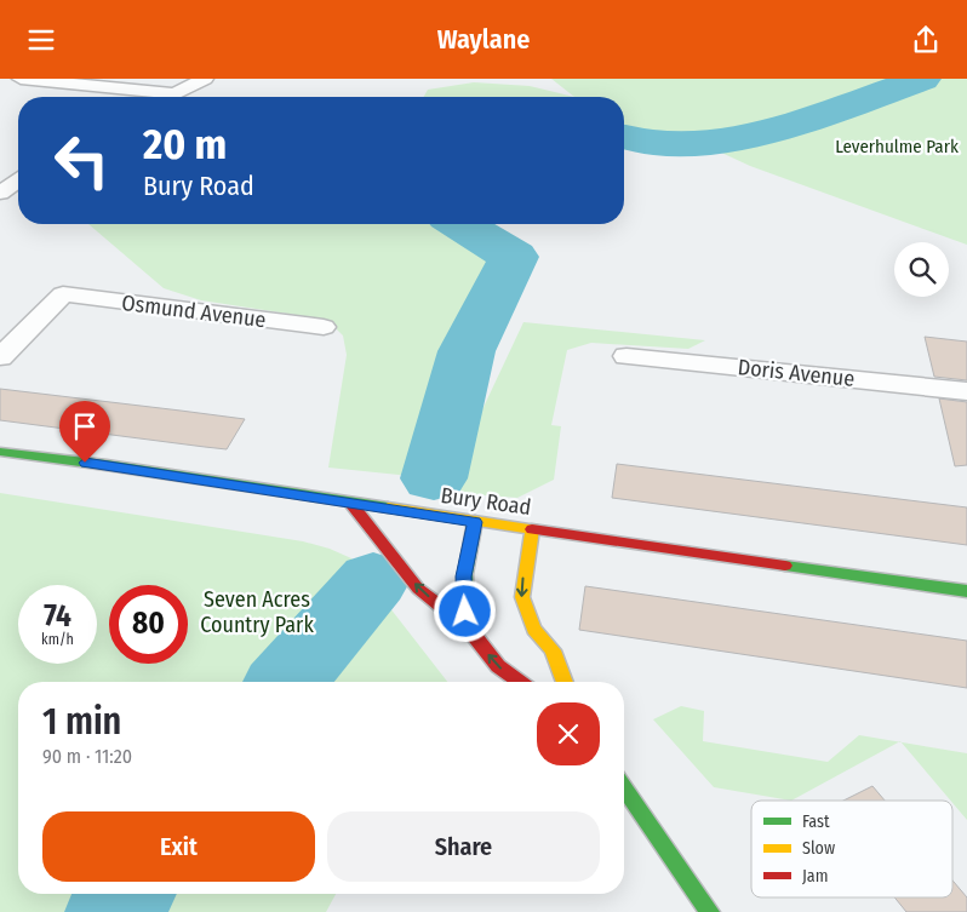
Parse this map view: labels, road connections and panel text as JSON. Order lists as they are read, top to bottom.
{
  "streets": {
    "main road": ["Bury Road"],
    "street": ["Osmund Avenue", "Doris Avenue"]
  },
  "parks": ["Leverhulme Park", "Seven Acres Country Park"],
  "legend": ["Fast", "Slow", "Jam"],
  "page": {
    "header": "Waylane",
    "turn": ["20 m", "Bury Road"],
    "speed": "74 km/h",
    "limit": "80",
    "heading": ["1 min", "90 m · 11:20"],
    "buttons": ["Exit", "Share"]
  }
}
